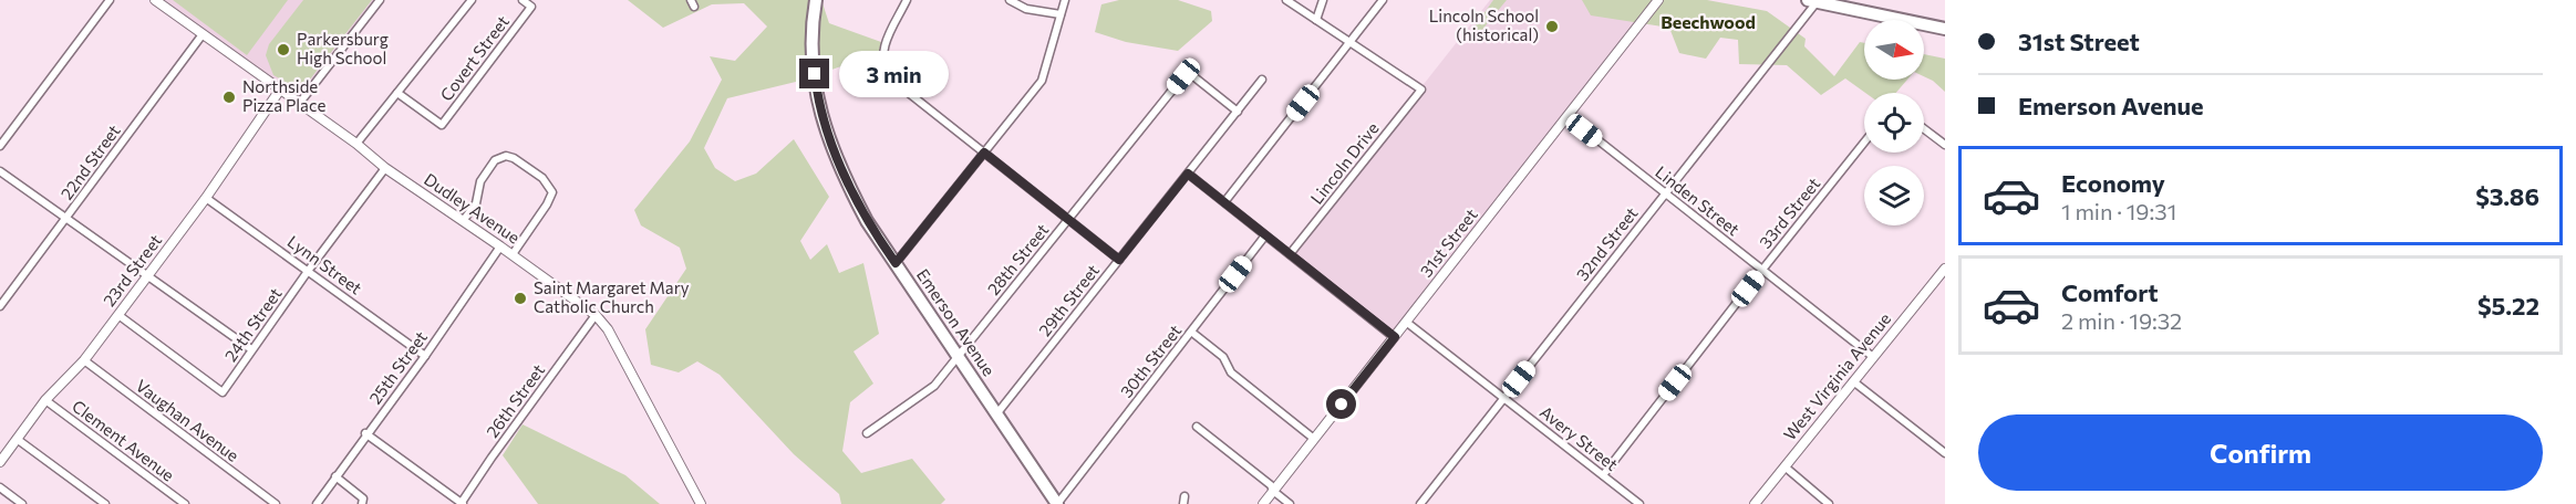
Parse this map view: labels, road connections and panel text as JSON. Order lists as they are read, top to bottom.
{
  "streets": {
    "main road": ["Emerson Avenue"],
    "street": [
      "Covert Street",
      "22nd Street",
      "Lincoln Drive",
      "Linden Street",
      "Dudley Avenue",
      "33rd Street",
      "31st Street",
      "32nd Street",
      "28th Street",
      "Lynn Street",
      "23rd Street",
      "29th Street",
      "24th Street",
      "30th Street",
      "25th Street",
      "West Virginia Avenue",
      "26th Street",
      "Vaughan Avenue",
      "Avery Street",
      "Clement Avenue"
    ]
  },
  "crossings": [
    ["22nd Street", "Dudley Avenue"],
    ["Linden Street", "33rd Street"],
    ["Linden Street", "31st Street"],
    ["Linden Street", "32nd Street"],
    ["Linden Street", "West Virginia Avenue"],
    ["Dudley Avenue", "23rd Street"],
    ["Dudley Avenue", "24th Street"],
    ["Dudley Avenue", "25th Street"],
    ["Dudley Avenue", "26th Street"],
    ["33rd Street", "Avery Street"],
    ["31st Street", "Avery Street"],
    ["32nd Street", "Avery Street"],
    ["28th Street", "29th Street"],
    ["28th Street", "Emerson Avenue"],
    ["Lynn Street", "23rd Street"],
    ["Lynn Street", "24th Street"],
    ["Lynn Street", "25th Street"],
    ["23rd Street", "24th Street"],
    ["23rd Street", "Vaughan Avenue"],
    ["23rd Street", "Clement Avenue"],
    ["29th Street", "Emerson Avenue"],
    ["Emerson Avenue", "30th Street"]
  ],
  "districts": ["Beechwood"],
  "places": [
    "Lincoln School (historical)",
    "Parkersburg High School",
    "Northside Pizza Place",
    "Saint Margaret Mary Catholic Church"
  ],
  "north": "right",
  "page": {
    "banner": ["31st Street", "Emerson Avenue"],
    "bubble": "3 min",
    "list": [
      {
        "name": "Economy",
        "note": "1 min · 19:31",
        "value": "$3.86"
      },
      {
        "name": "Comfort",
        "note": "2 min · 19:32",
        "value": "$5.22"
      }
    ],
    "buttons": "Confirm"
  }
}
